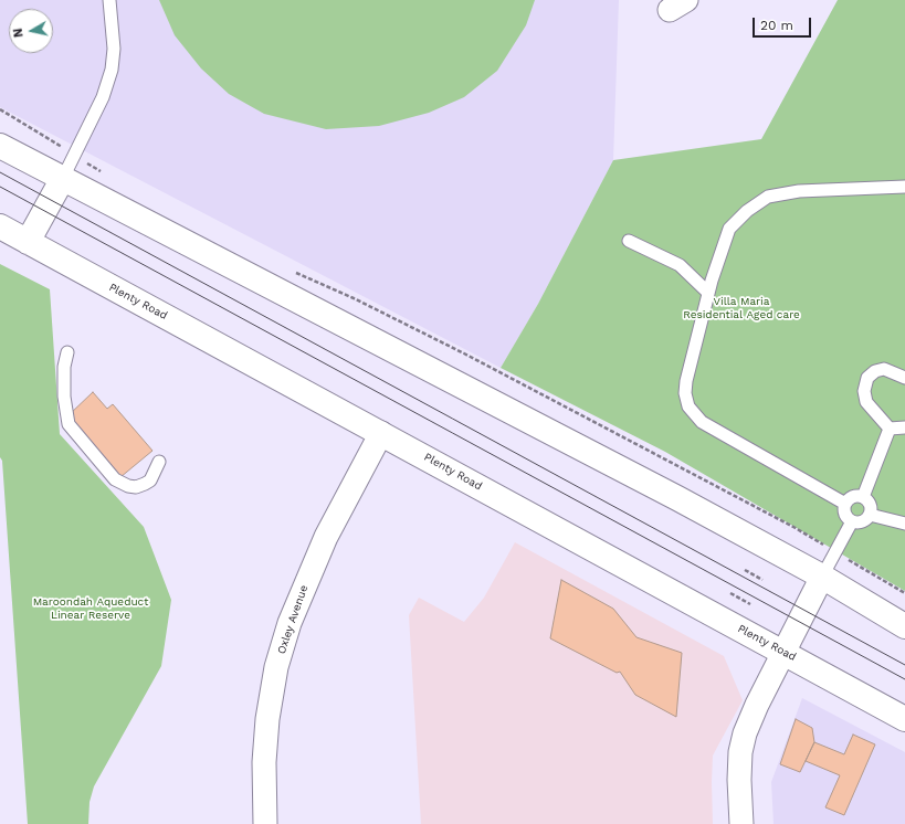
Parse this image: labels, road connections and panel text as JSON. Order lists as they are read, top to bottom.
{
  "streets": {
    "highway": ["Plenty Road"],
    "street": ["Oxley Avenue"]
  },
  "crossings": [
    ["Plenty Road", "Oxley Avenue"]
  ],
  "parks": ["Villa Maria Residential Aged care", "Maroondah Aqueduct Linear Reserve"],
  "scale_bar": "20 m",
  "north": "left"
}
